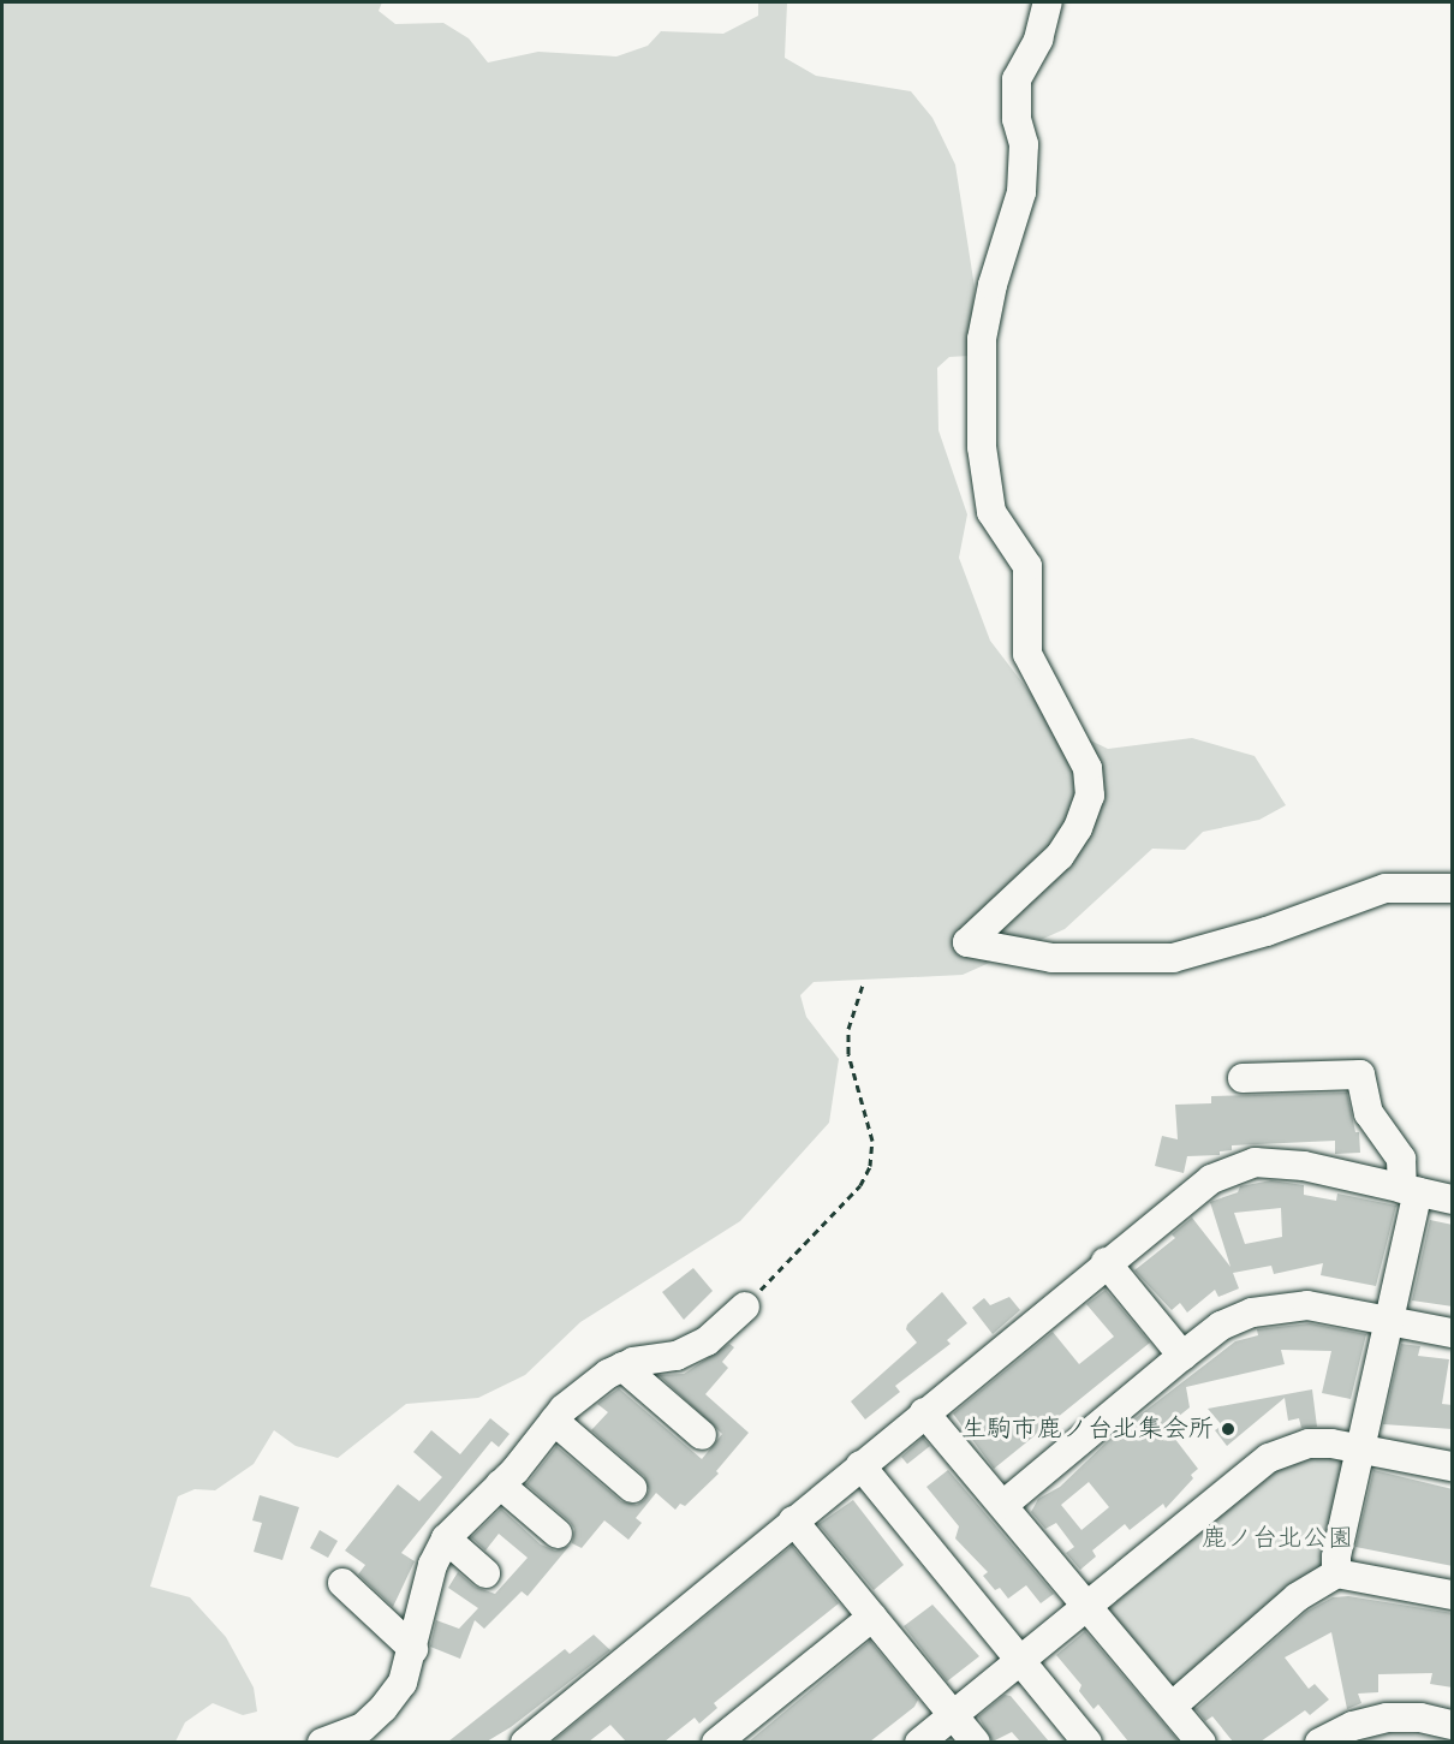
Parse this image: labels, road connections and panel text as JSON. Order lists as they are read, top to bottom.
{
  "parks": ["鹿ノ台北公園"],
  "places": ["生駒市鹿ノ台北集会所"]
}
